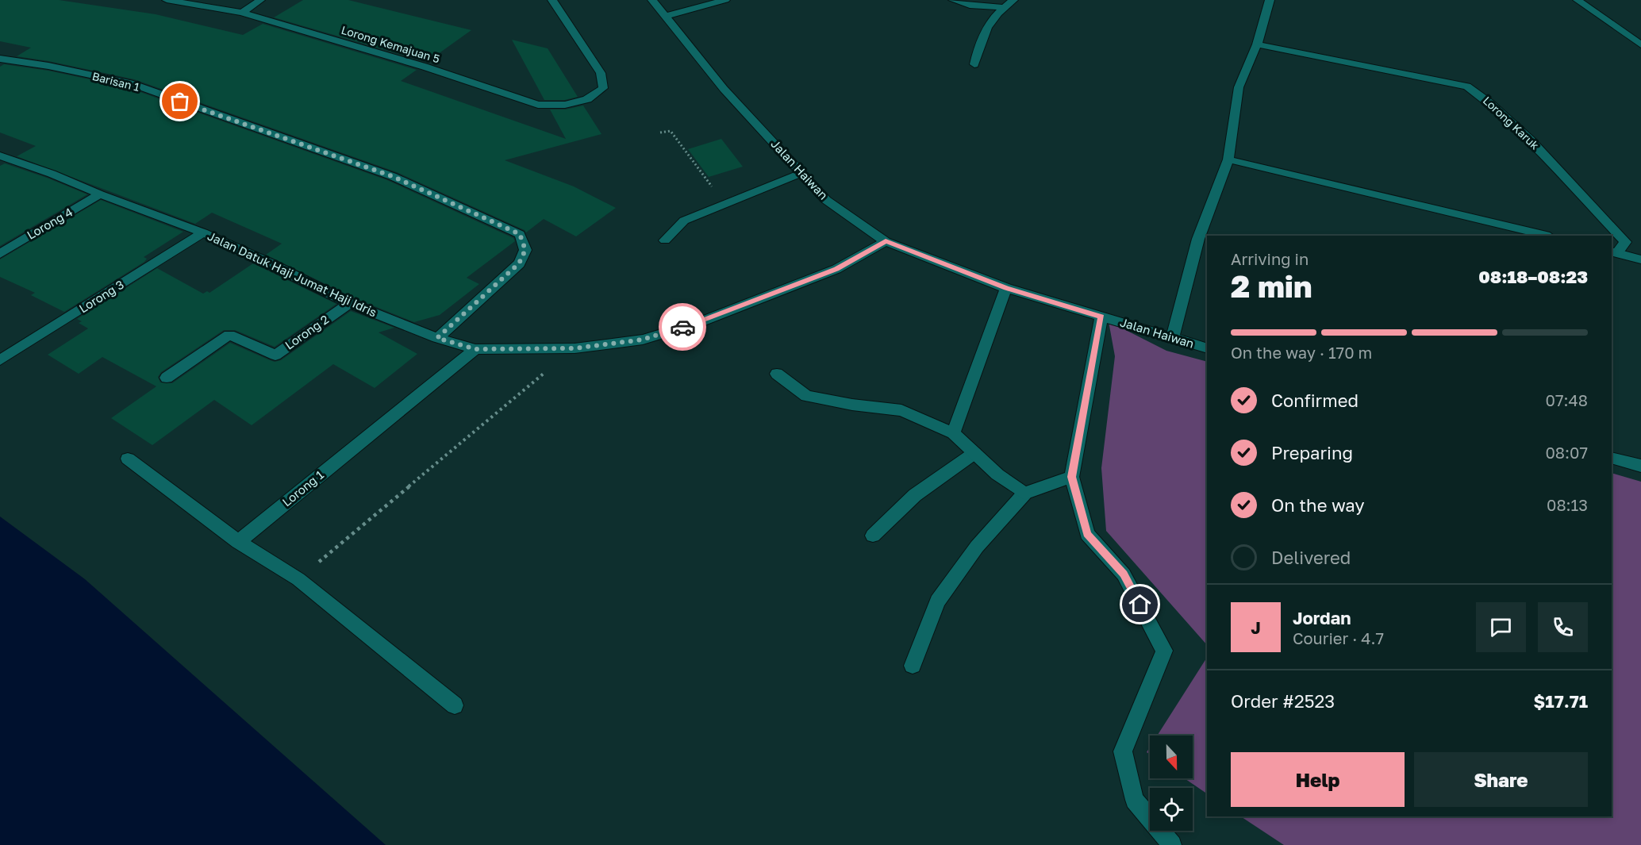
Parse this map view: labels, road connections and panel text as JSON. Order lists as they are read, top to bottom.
{
  "streets": {
    "street": [
      "Lorong Kemajuan 5",
      "Barisan 1",
      "Lorong Karuk",
      "Jalan Haiwan",
      "Lorong 4",
      "Jalan Datuk Haji Jumat Haji Idris",
      "Lorong 3",
      "Lorong 2",
      "Lorong 1"
    ]
  },
  "crossings": [
    ["Barisan 1", "Jalan Datuk Haji Jumat Haji Idris"],
    ["Jalan Haiwan", "Jalan Datuk Haji Jumat Haji Idris"],
    ["Lorong 4", "Jalan Datuk Haji Jumat Haji Idris"],
    ["Jalan Datuk Haji Jumat Haji Idris", "Lorong 3"],
    ["Jalan Datuk Haji Jumat Haji Idris", "Lorong 2"],
    ["Jalan Datuk Haji Jumat Haji Idris", "Lorong 1"]
  ],
  "north": "bottom",
  "page": {
    "heading": ["2 min", "Arriving in", "08:18–08:23"],
    "panel": [
      "Jordan",
      "Courier · 4.7",
      "Order #2523",
      "$17.71"
    ],
    "bar": "On the way · 170 m",
    "list": [
      ["Confirmed", "07:48"],
      ["Preparing", "08:07"],
      ["On the way", "08:13"],
      "Delivered"
    ],
    "round": "J",
    "buttons": ["Help", "Share"]
  }
}
